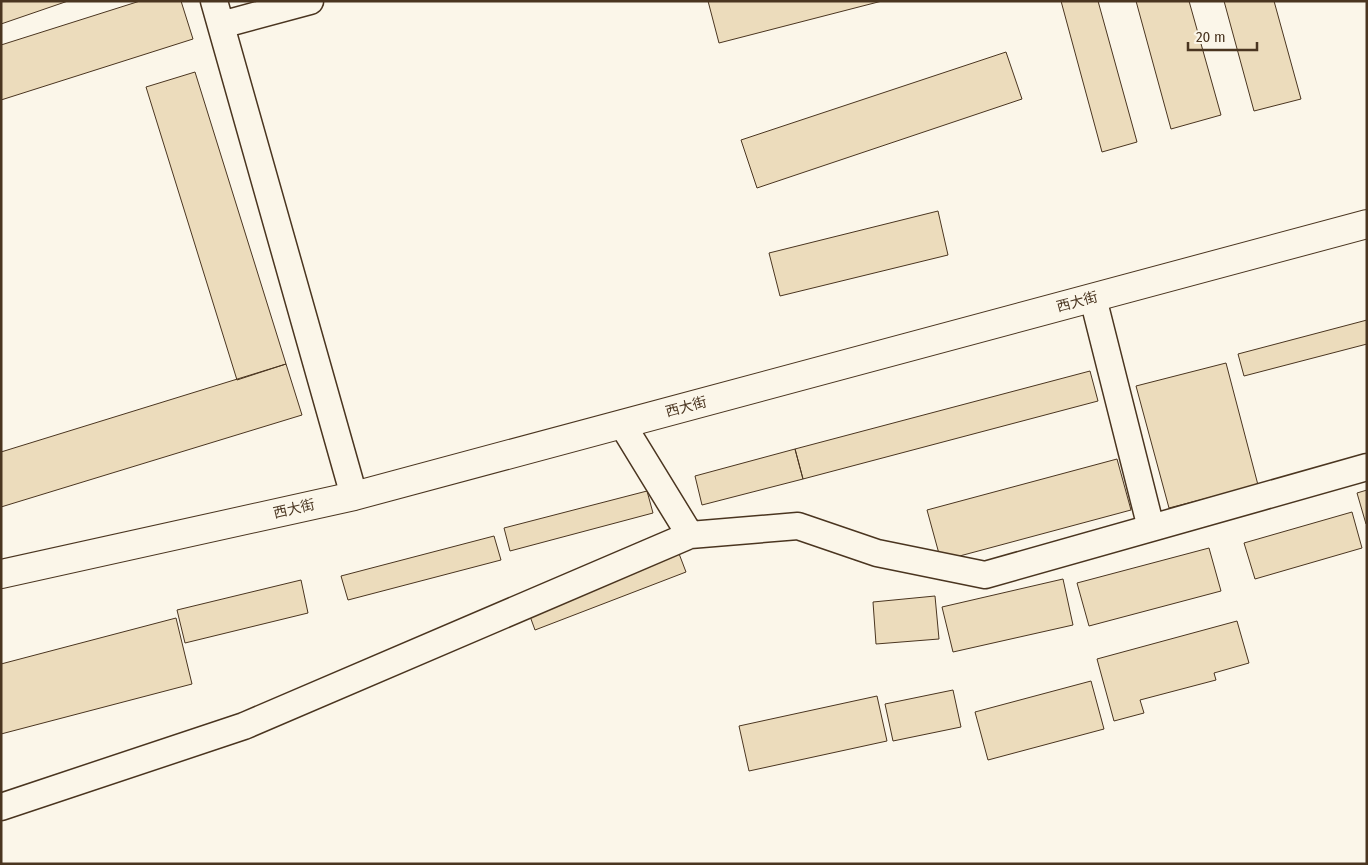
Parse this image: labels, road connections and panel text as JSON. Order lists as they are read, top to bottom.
{
  "streets": {
    "highway": ["西大街"]
  },
  "scale_bar": "20 m"
}
